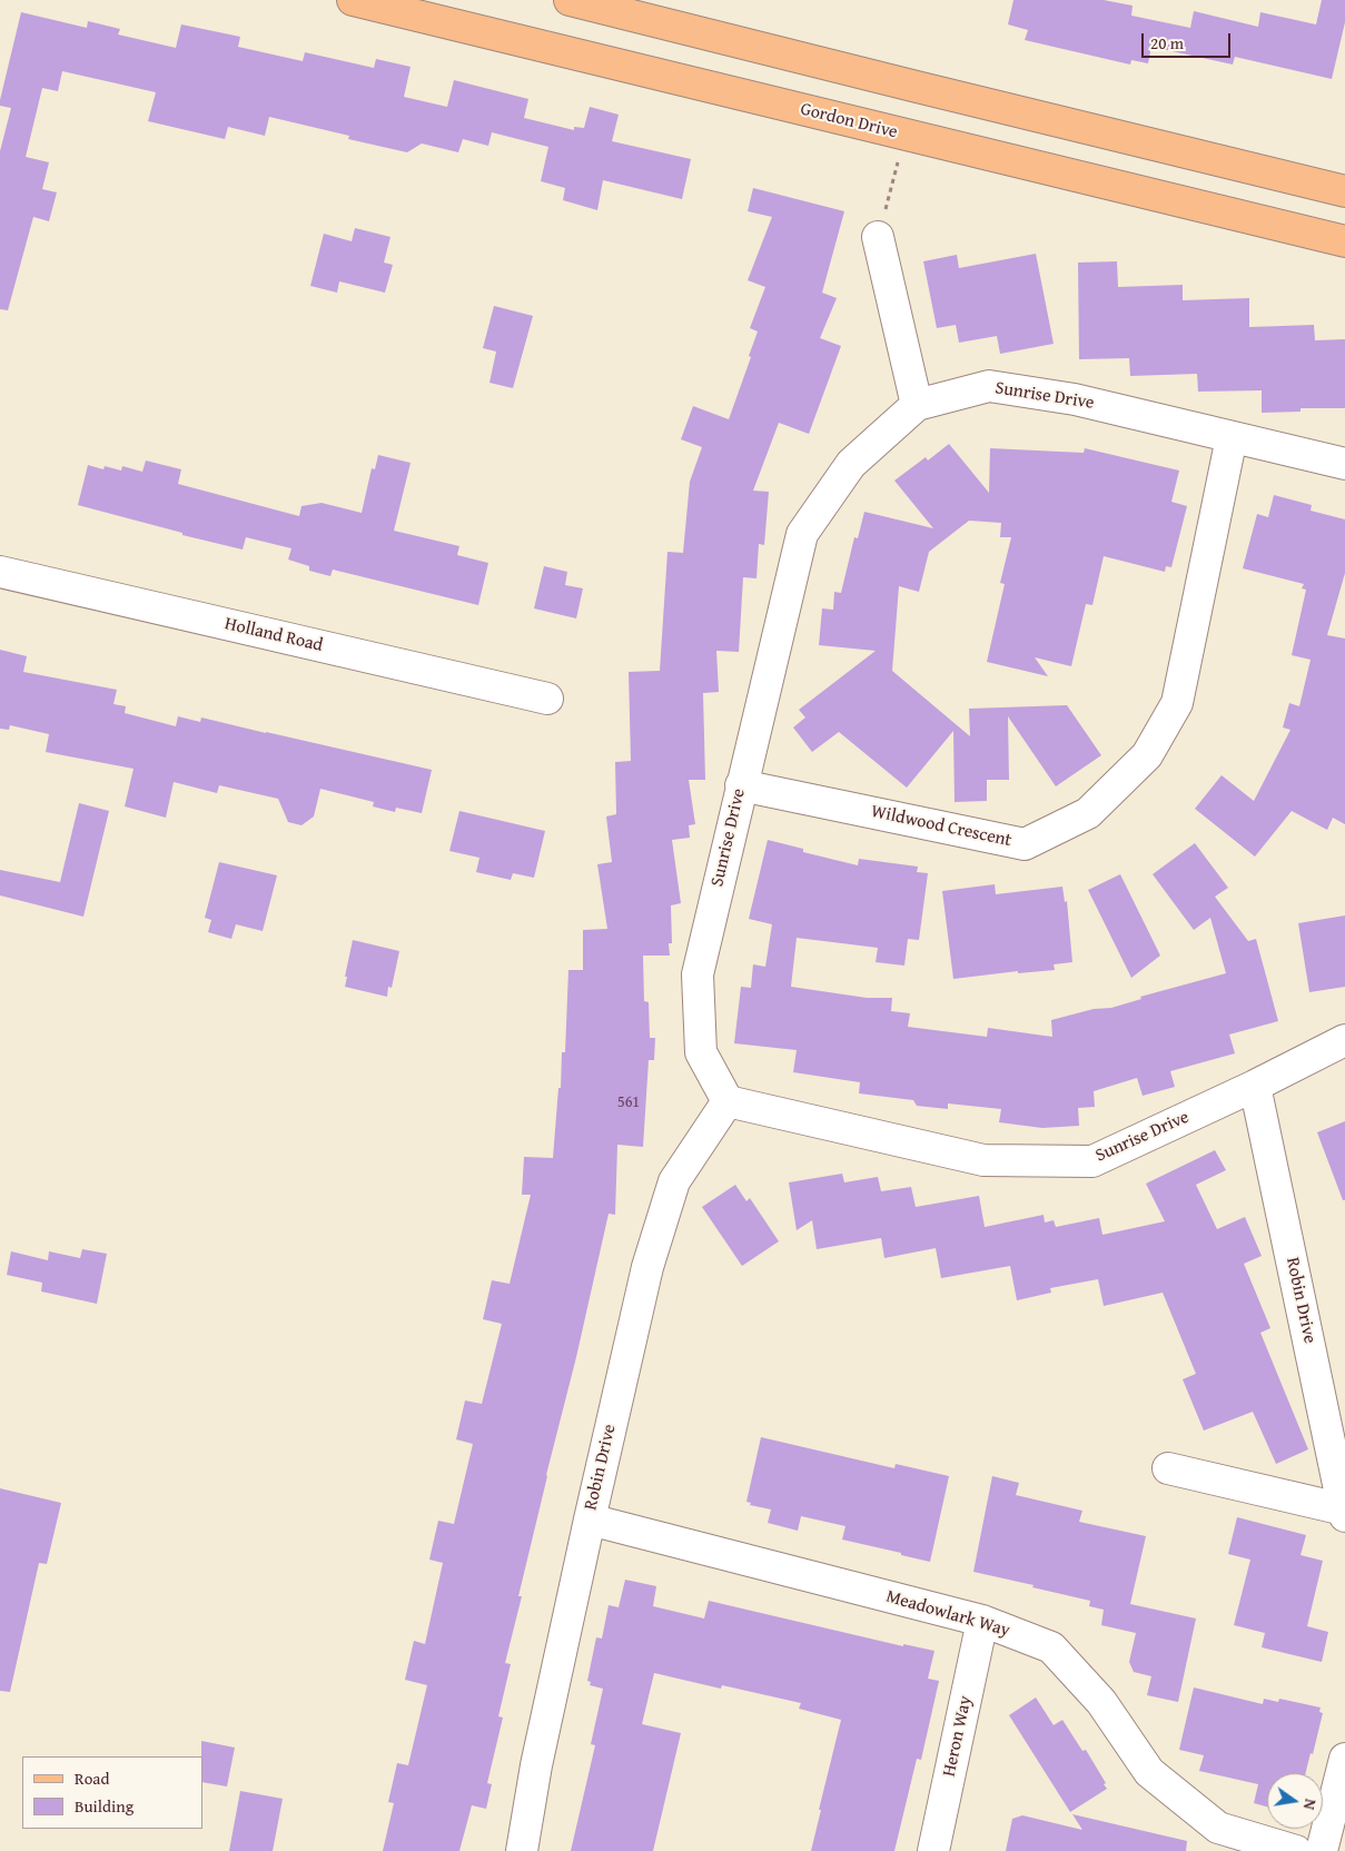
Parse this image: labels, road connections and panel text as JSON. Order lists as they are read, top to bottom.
{
  "streets": {
    "main road": ["Gordon Drive"],
    "street": [
      "Sunrise Drive",
      "Holland Road",
      "Wildwood Crescent",
      "Robin Drive",
      "Meadowlark Way",
      "Heron Way"
    ]
  },
  "crossings": [
    ["Sunrise Drive", "Wildwood Crescent"],
    ["Sunrise Drive", "Robin Drive"],
    ["Robin Drive", "Meadowlark Way"],
    ["Meadowlark Way", "Heron Way"]
  ],
  "house_numbers": ["561"],
  "legend": ["Road", "Building"],
  "scale_bar": "20 m",
  "north": "right"
}
